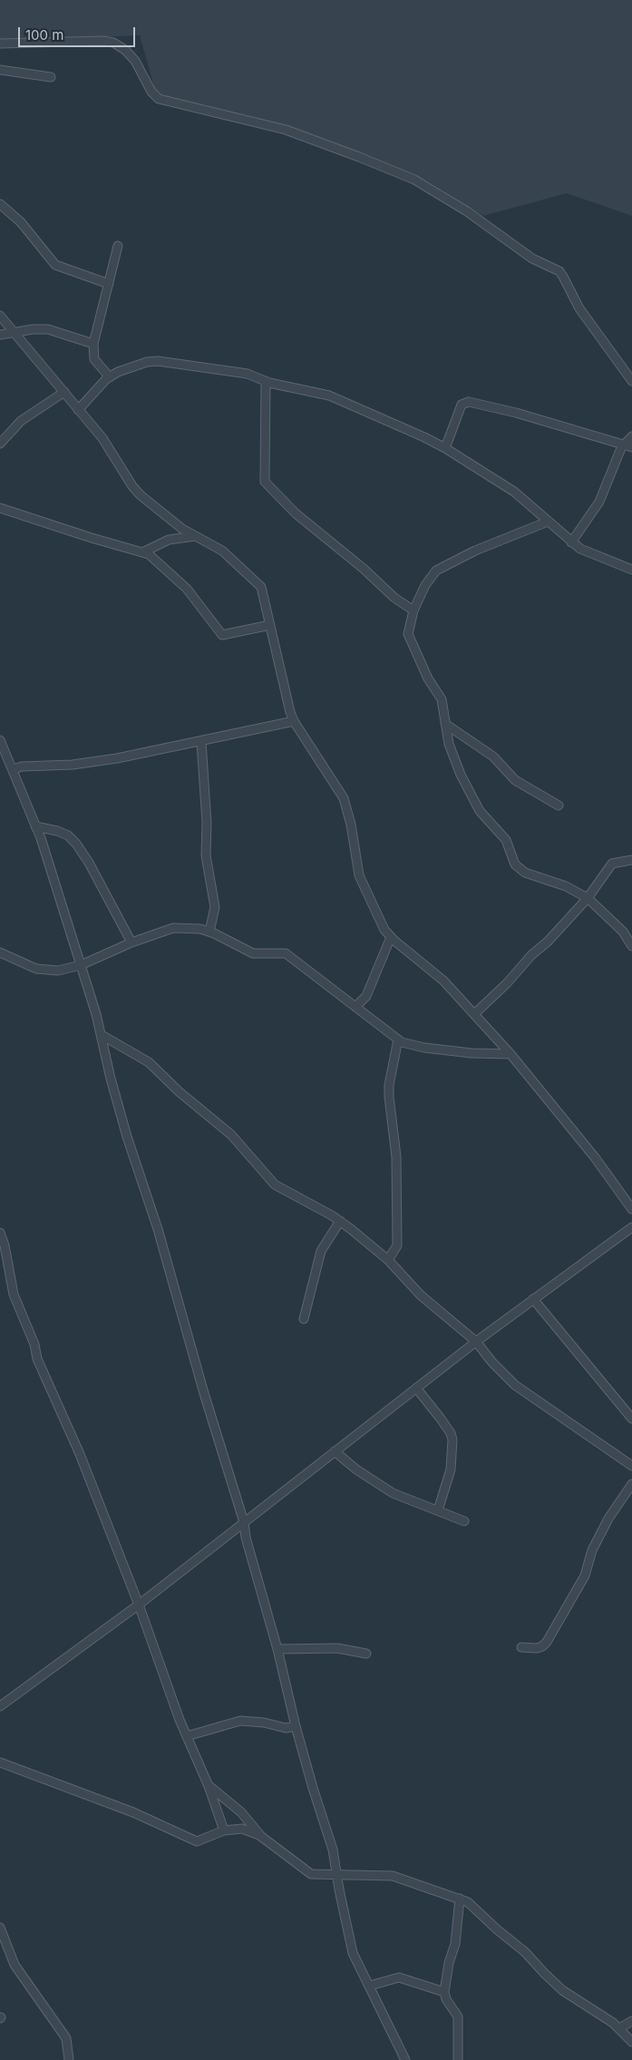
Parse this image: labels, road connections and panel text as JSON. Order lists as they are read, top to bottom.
{
  "scale_bar": "100 m"
}
